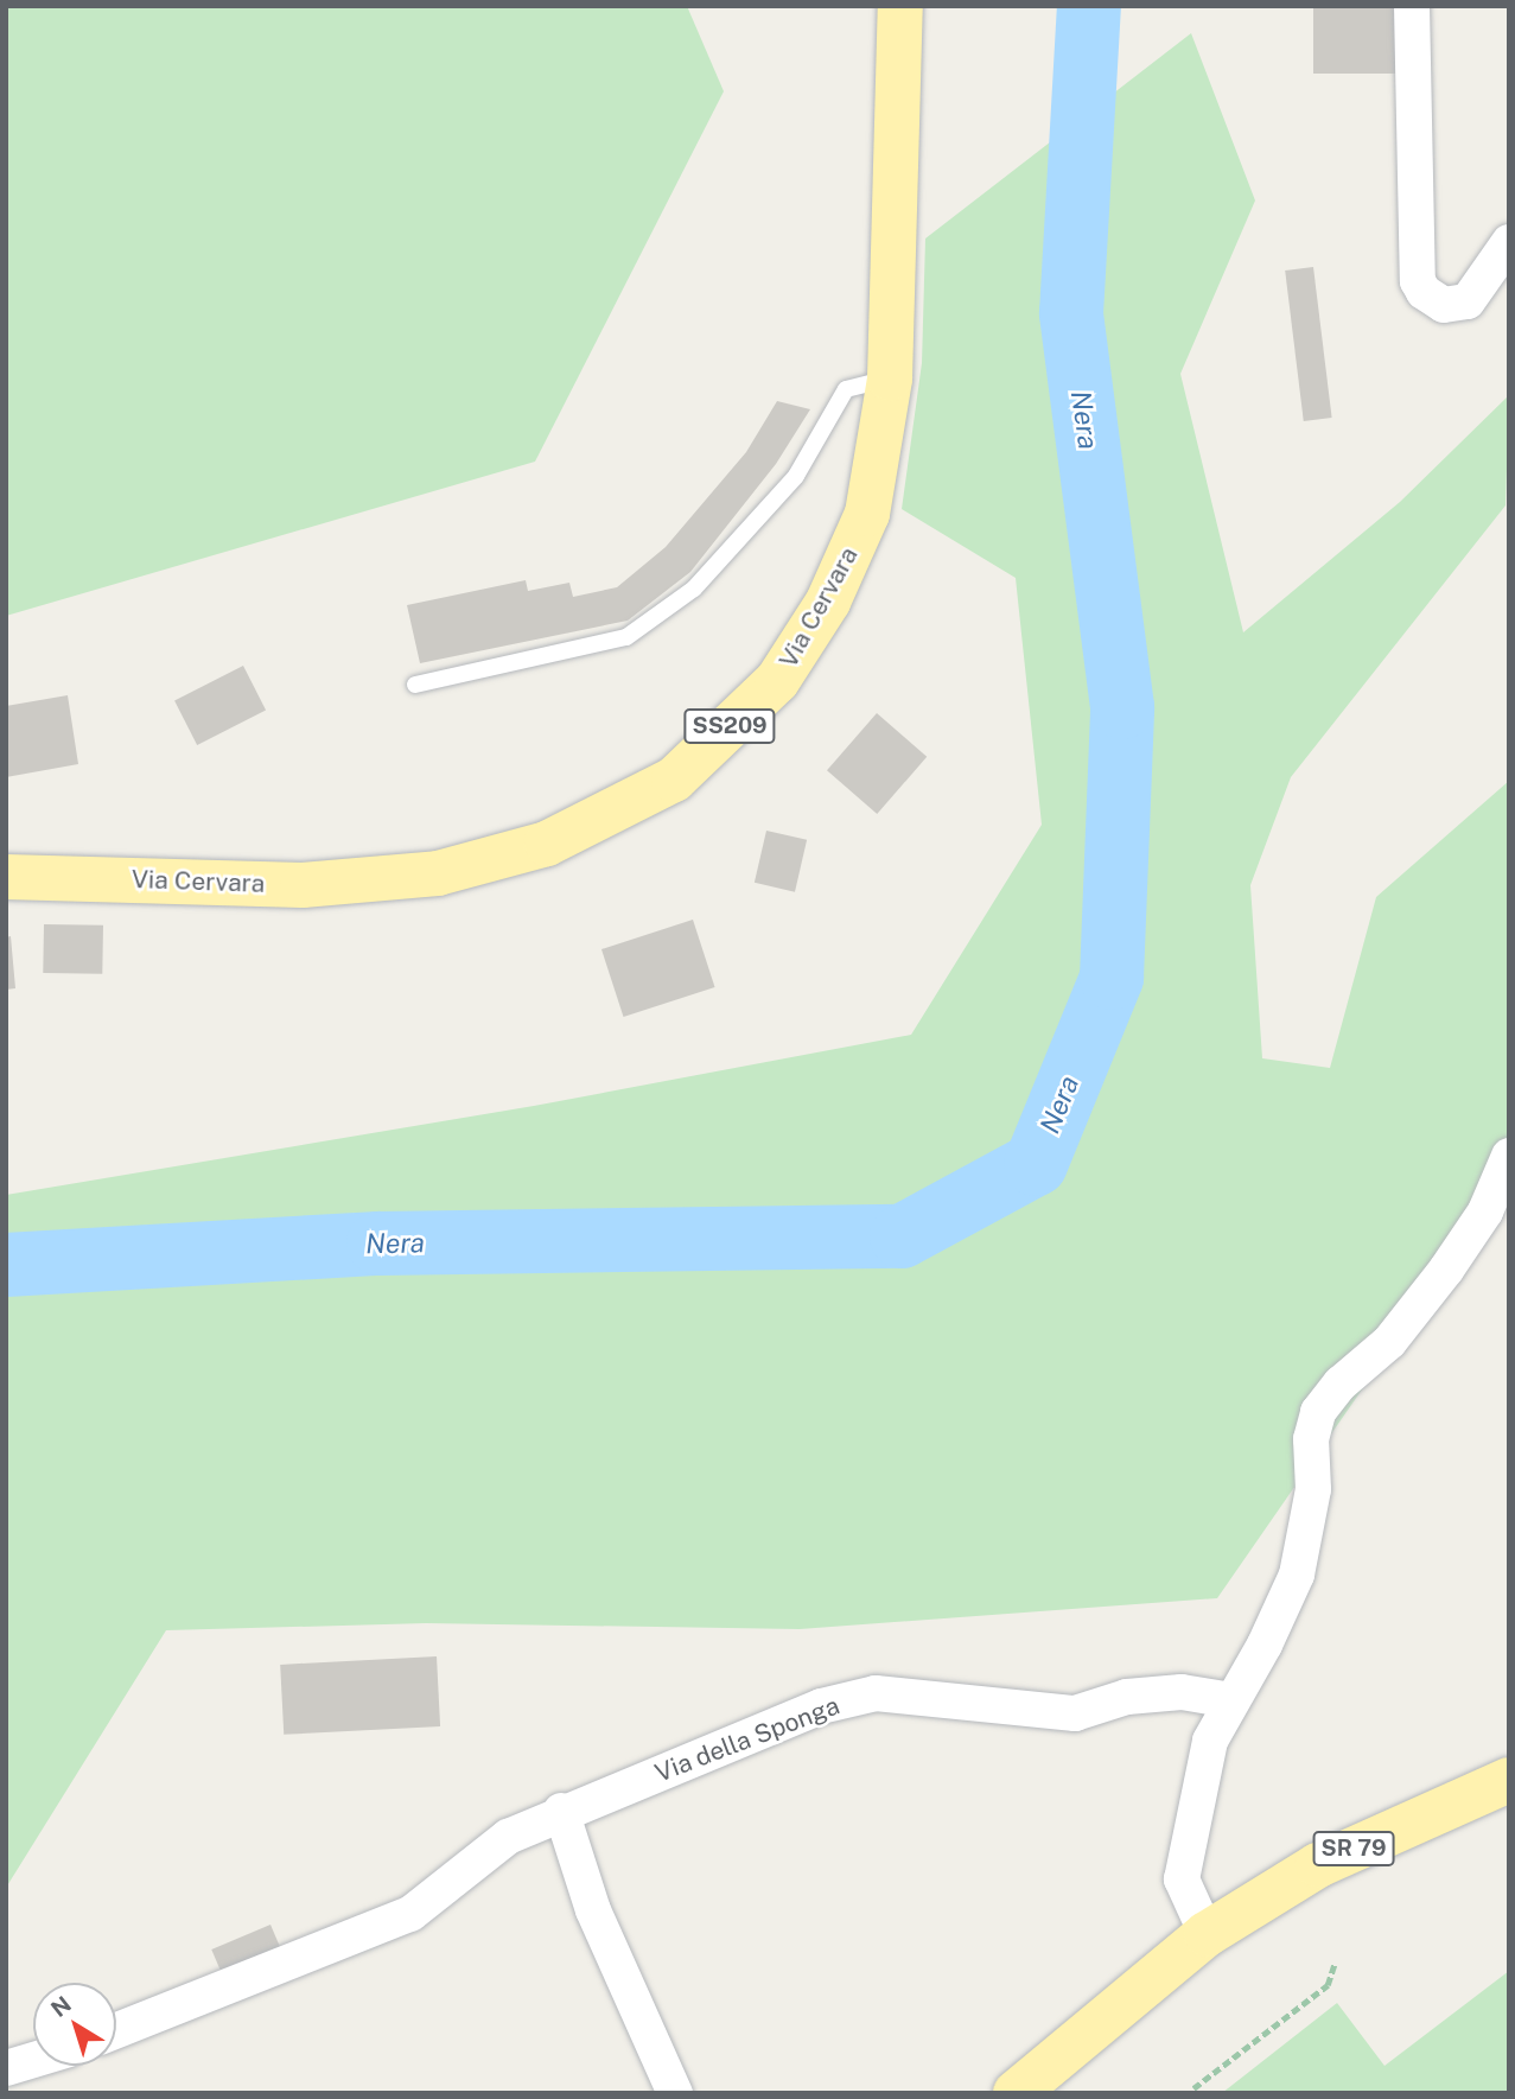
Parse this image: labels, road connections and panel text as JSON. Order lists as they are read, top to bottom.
{
  "streets": {
    "main road": ["Via Cervara", "SS209", "SR 79"],
    "street": ["Via della Sponga"]
  },
  "water": ["Nera"],
  "north": "top left"
}
